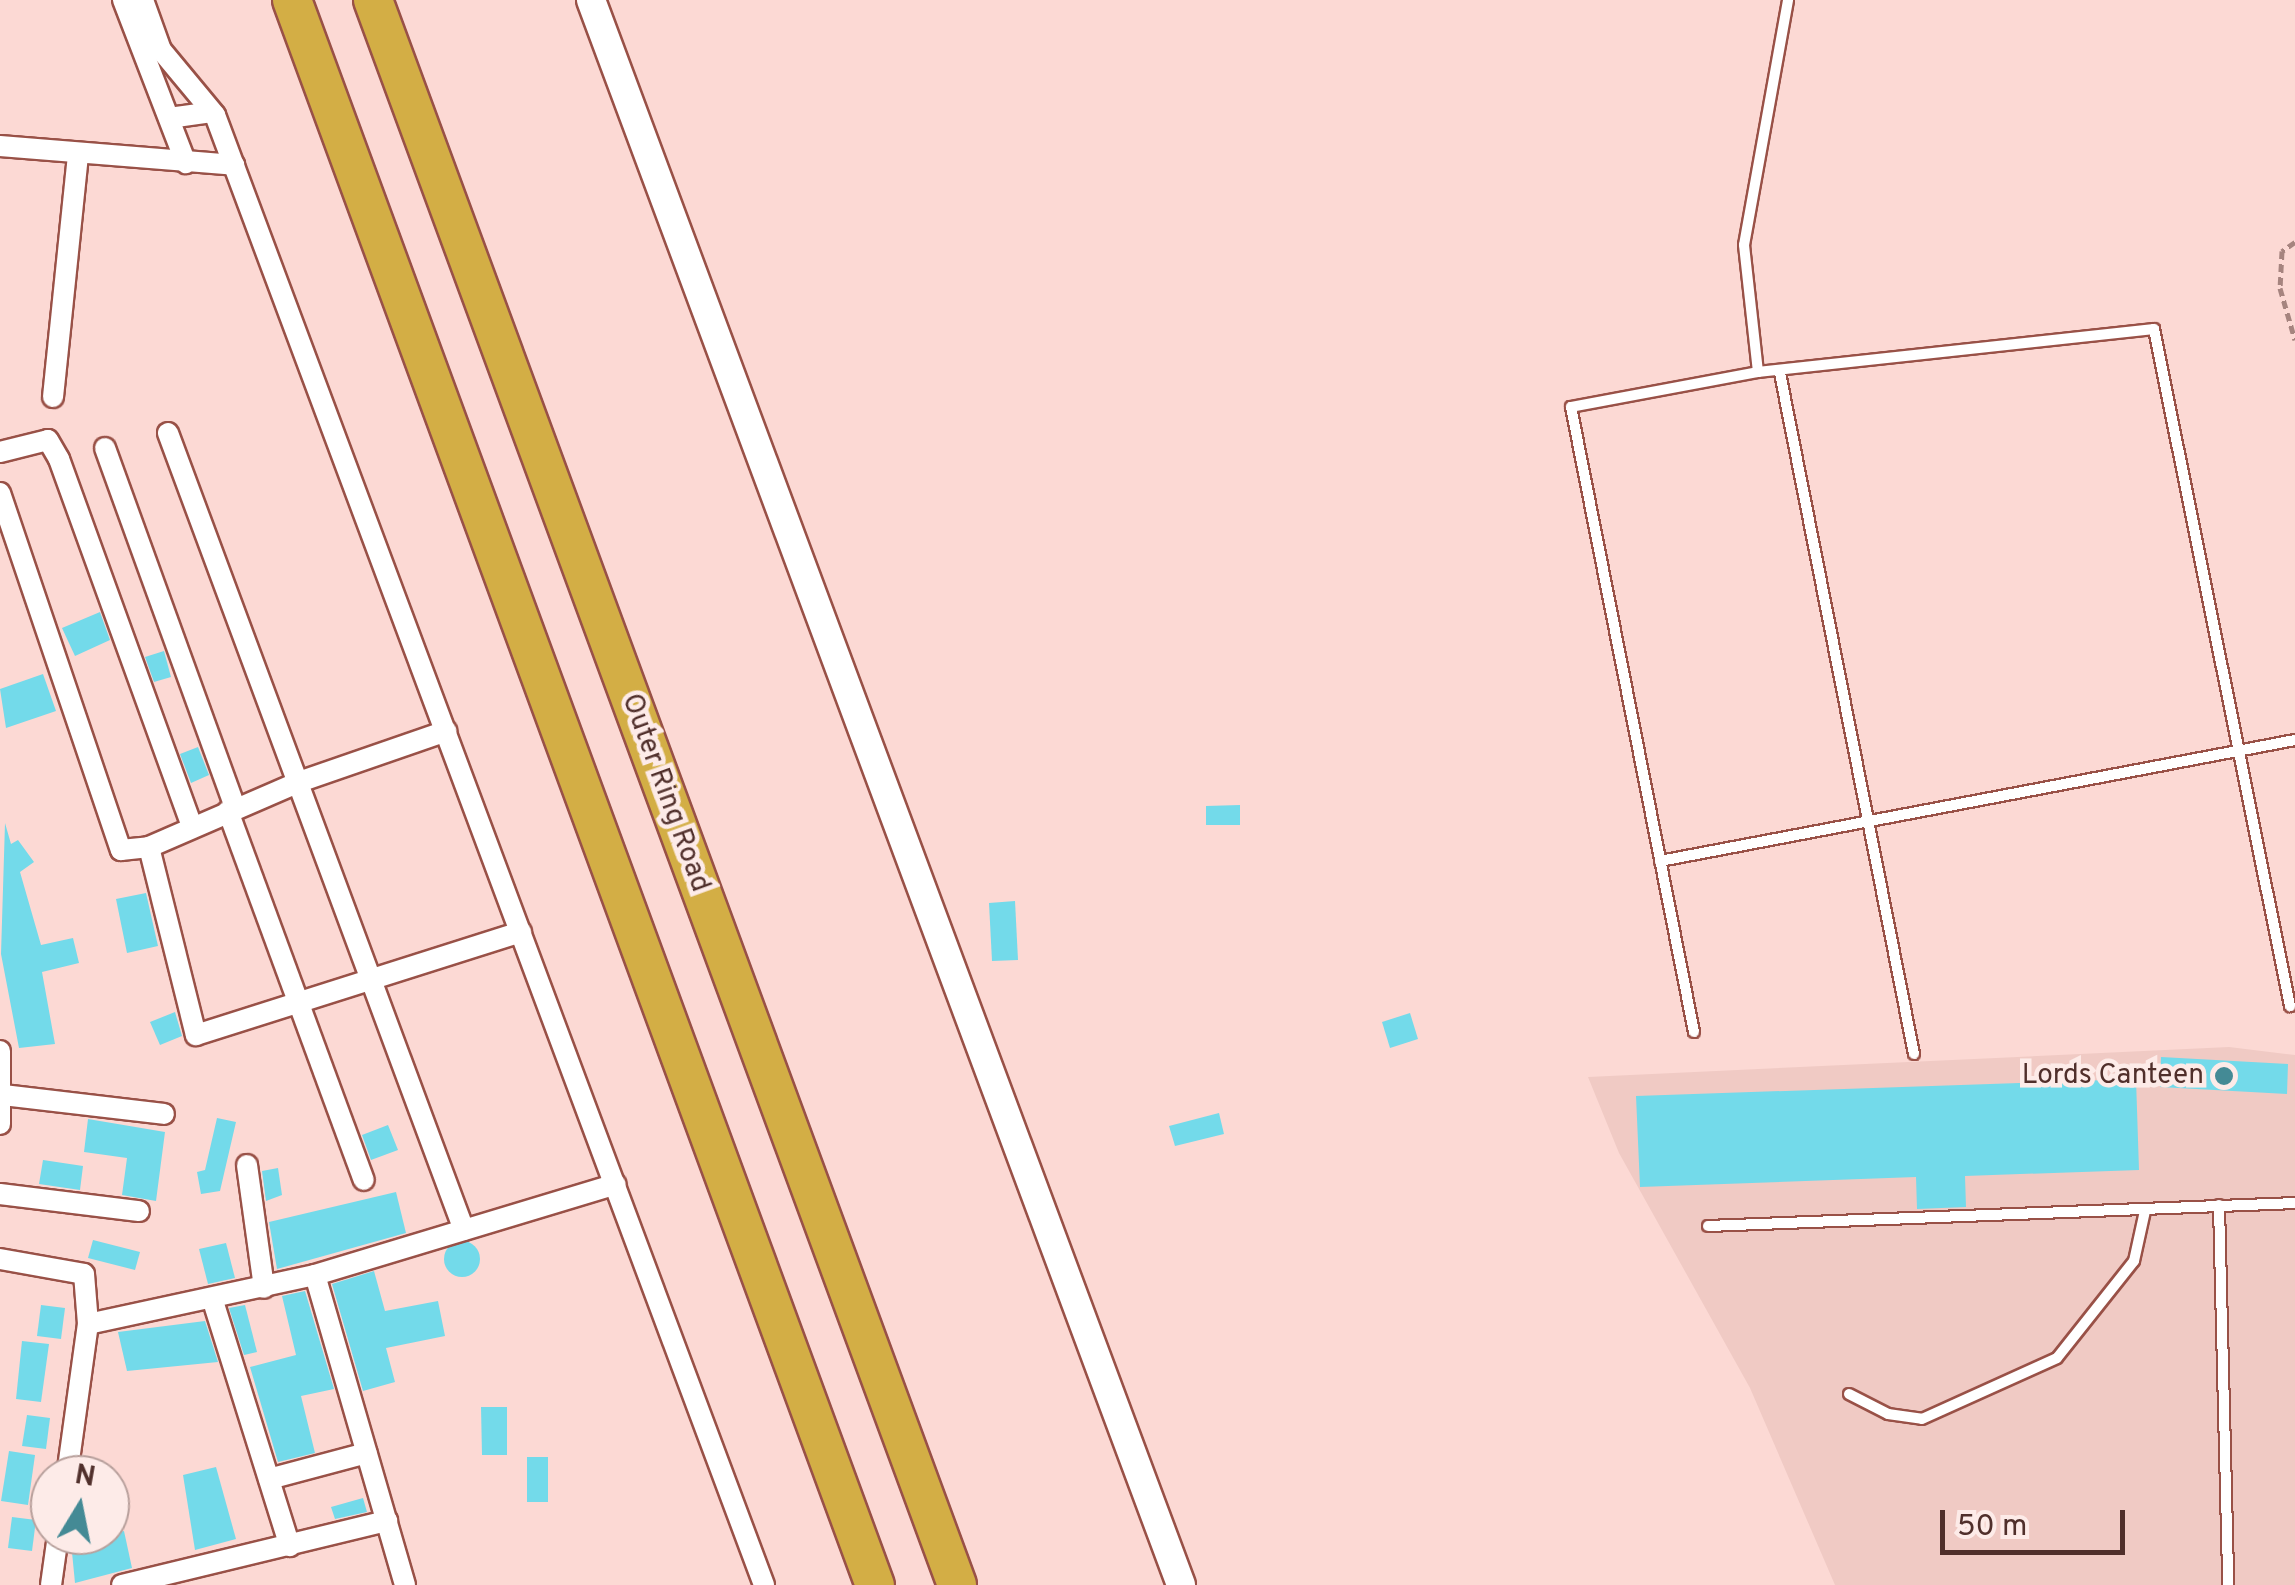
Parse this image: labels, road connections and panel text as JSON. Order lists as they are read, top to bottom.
{
  "streets": {
    "highway": ["Outer Ring Road"]
  },
  "places": ["Lords Canteen"],
  "scale_bar": "50 m",
  "north": "top"
}
